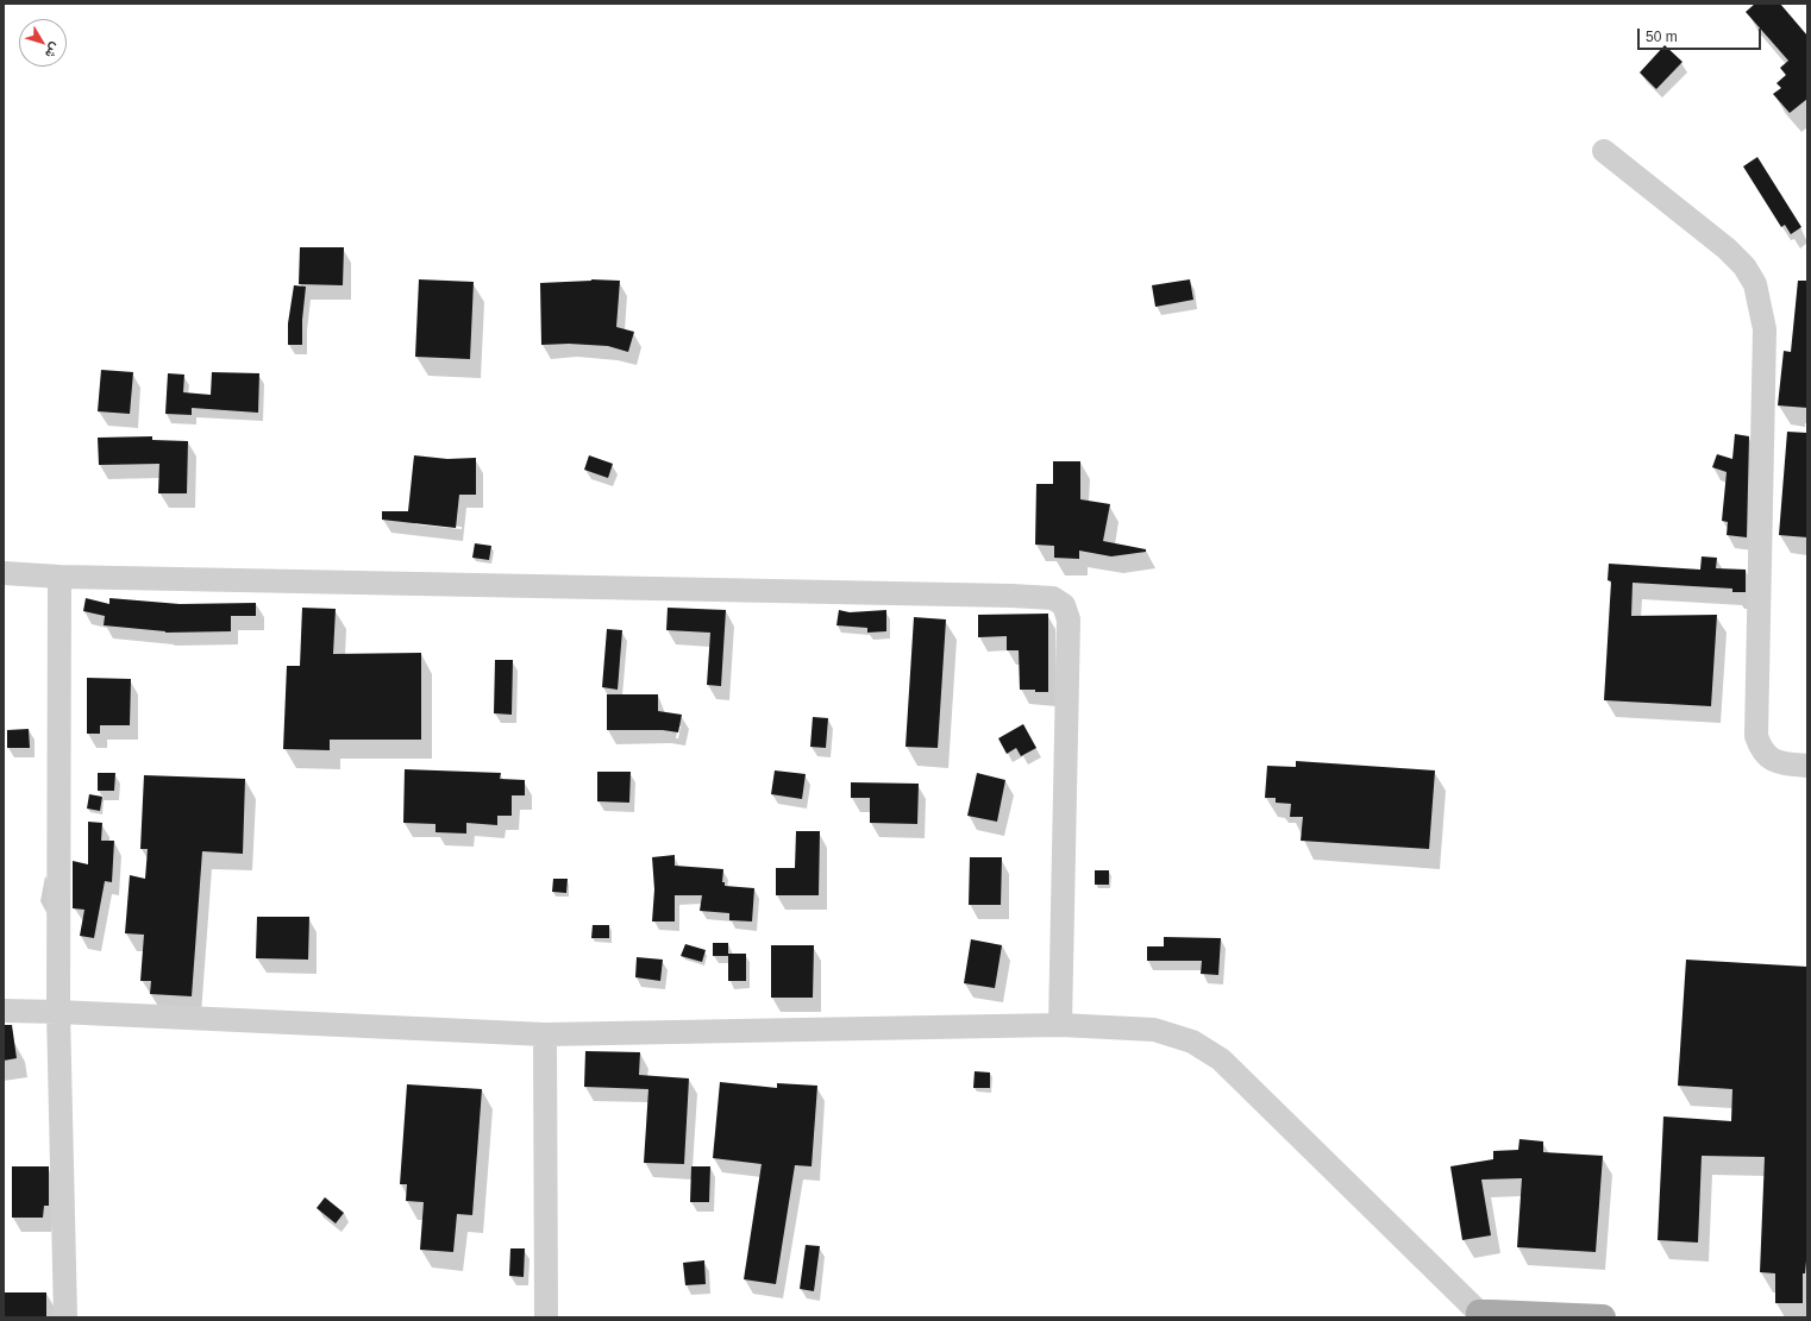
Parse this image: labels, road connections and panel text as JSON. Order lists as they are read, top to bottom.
{
  "scale_bar": "50 m",
  "north": "bottom right"
}
